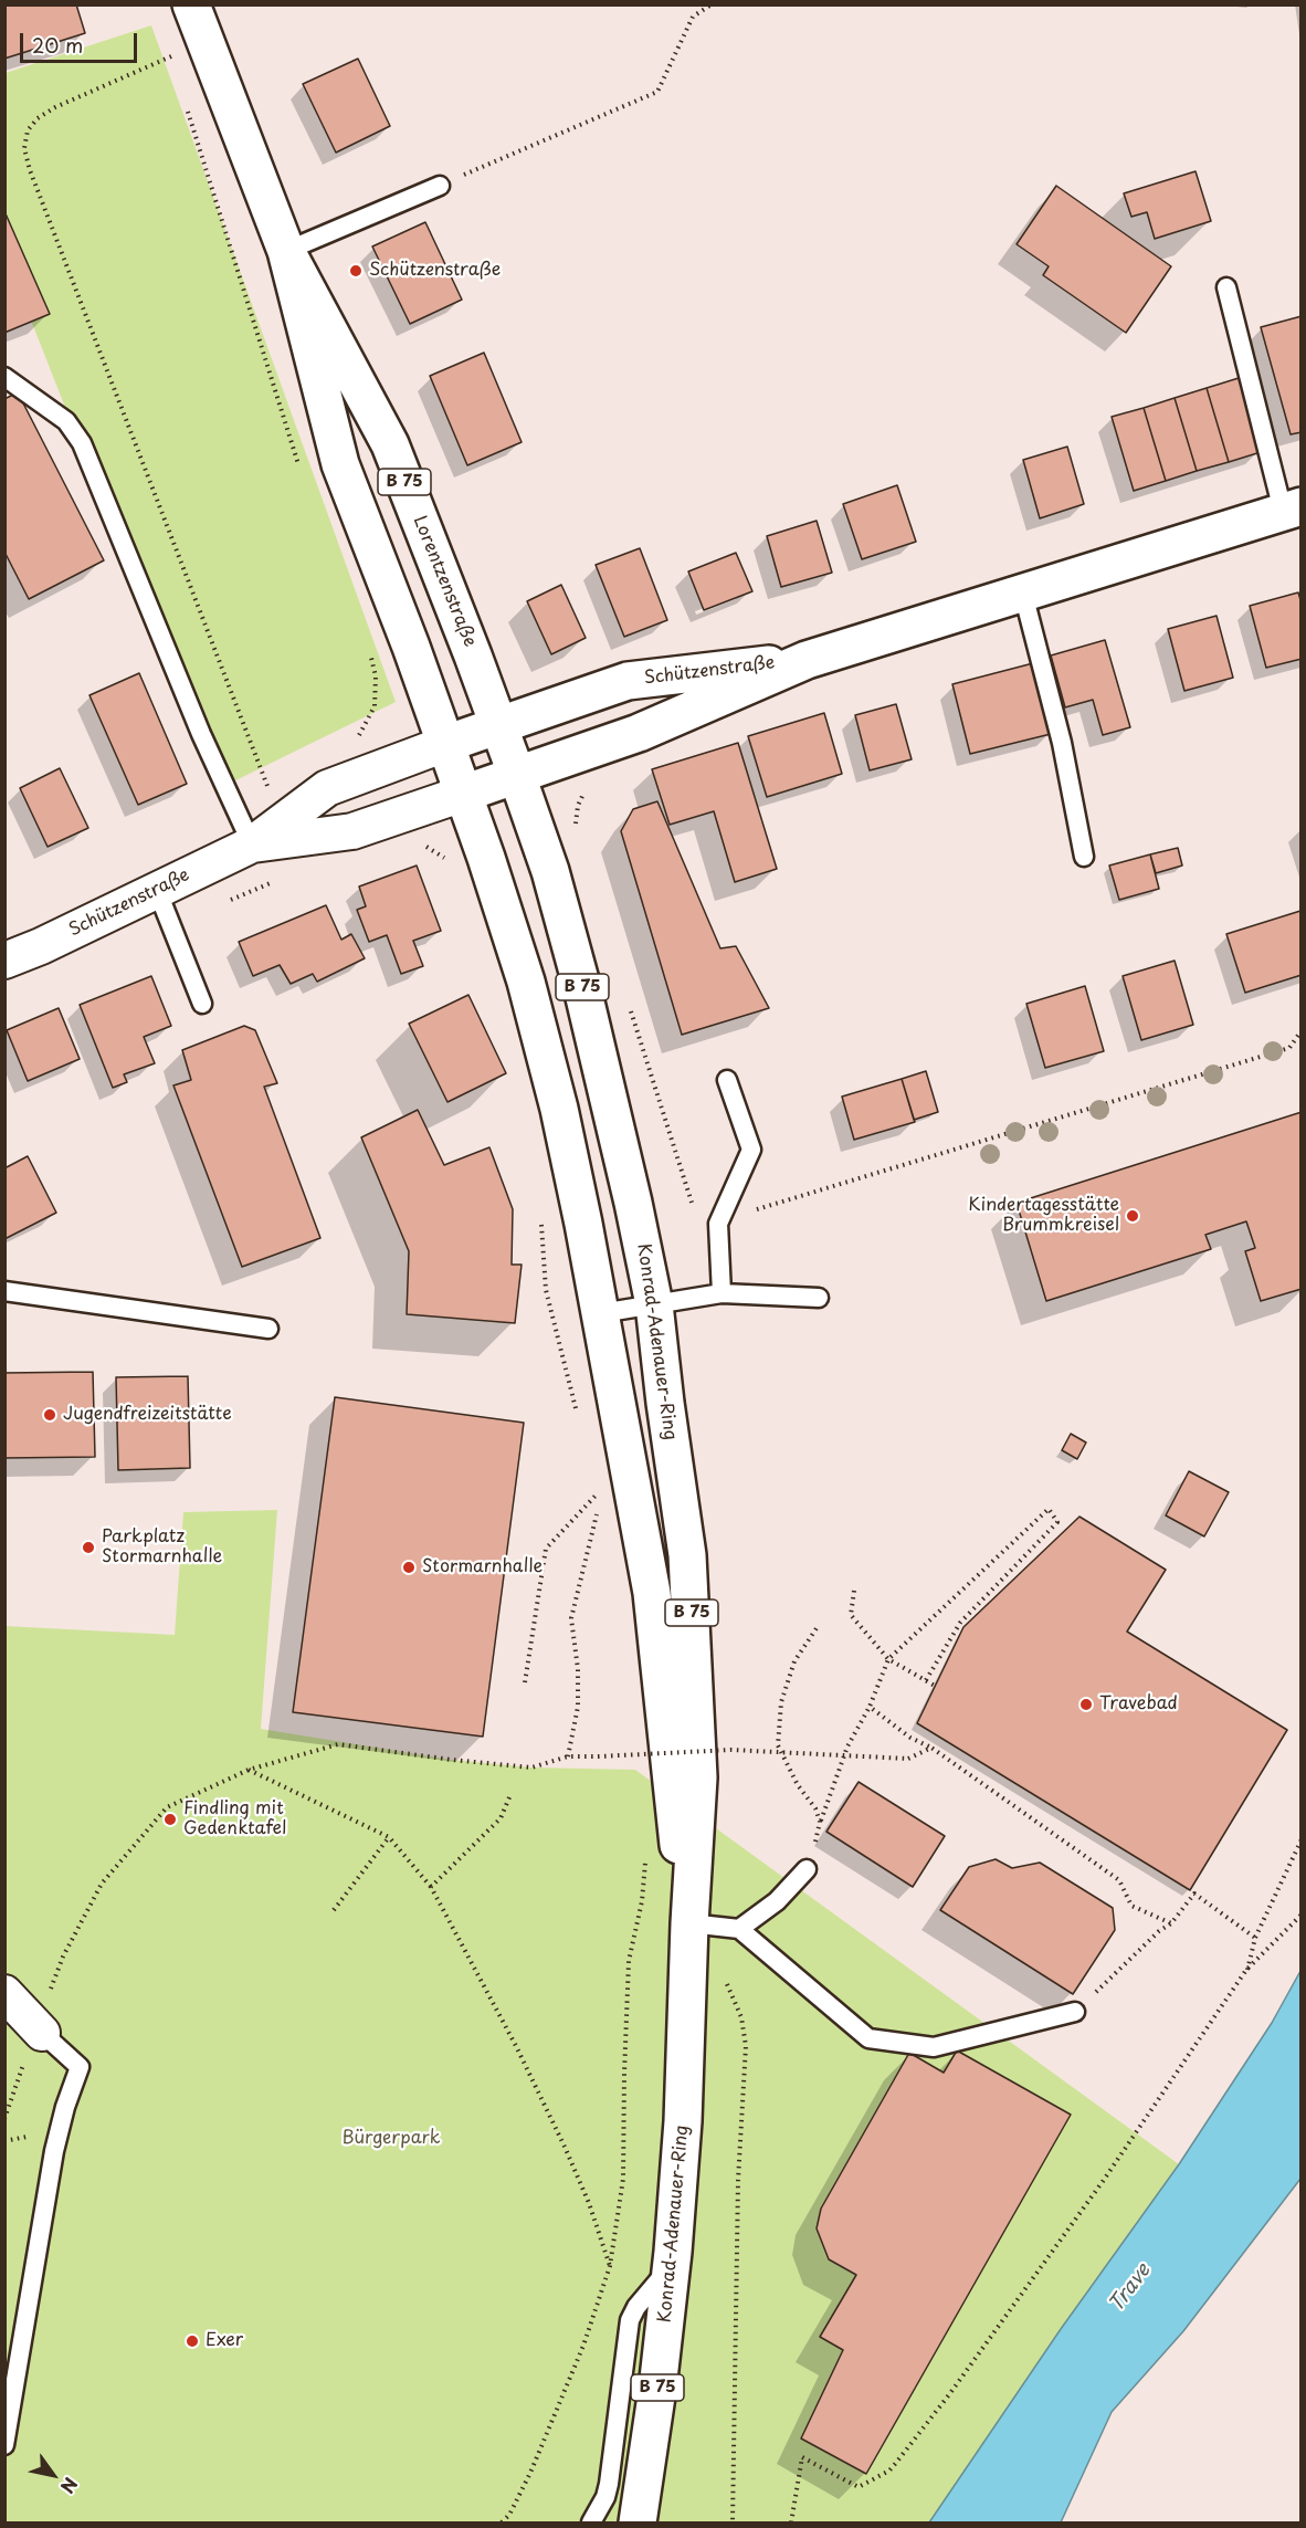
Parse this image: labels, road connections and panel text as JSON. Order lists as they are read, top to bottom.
{
  "streets": {
    "main road": [
      "B 75",
      "Lorentzenstraße",
      "Schützenstraße",
      "Konrad-Adenauer-Ring"
    ]
  },
  "crossings": [
    ["Lorentzenstraße", "Schützenstraße"],
    ["Lorentzenstraße", "Konrad-Adenauer-Ring"],
    ["Schützenstraße", "Konrad-Adenauer-Ring"]
  ],
  "water": ["Trave"],
  "parks": ["Bürgerpark"],
  "places": [
    "Schützenstraße",
    "Kindertagesstätte Brummkreisel",
    "Jugendfreizeitstätte",
    "Parkplatz Stormarnhalle",
    "Stormarnhalle",
    "Travebad",
    "Findling mit Gedenktafel",
    "Exer"
  ],
  "scale_bar": "20 m",
  "north": "bottom right"
}
